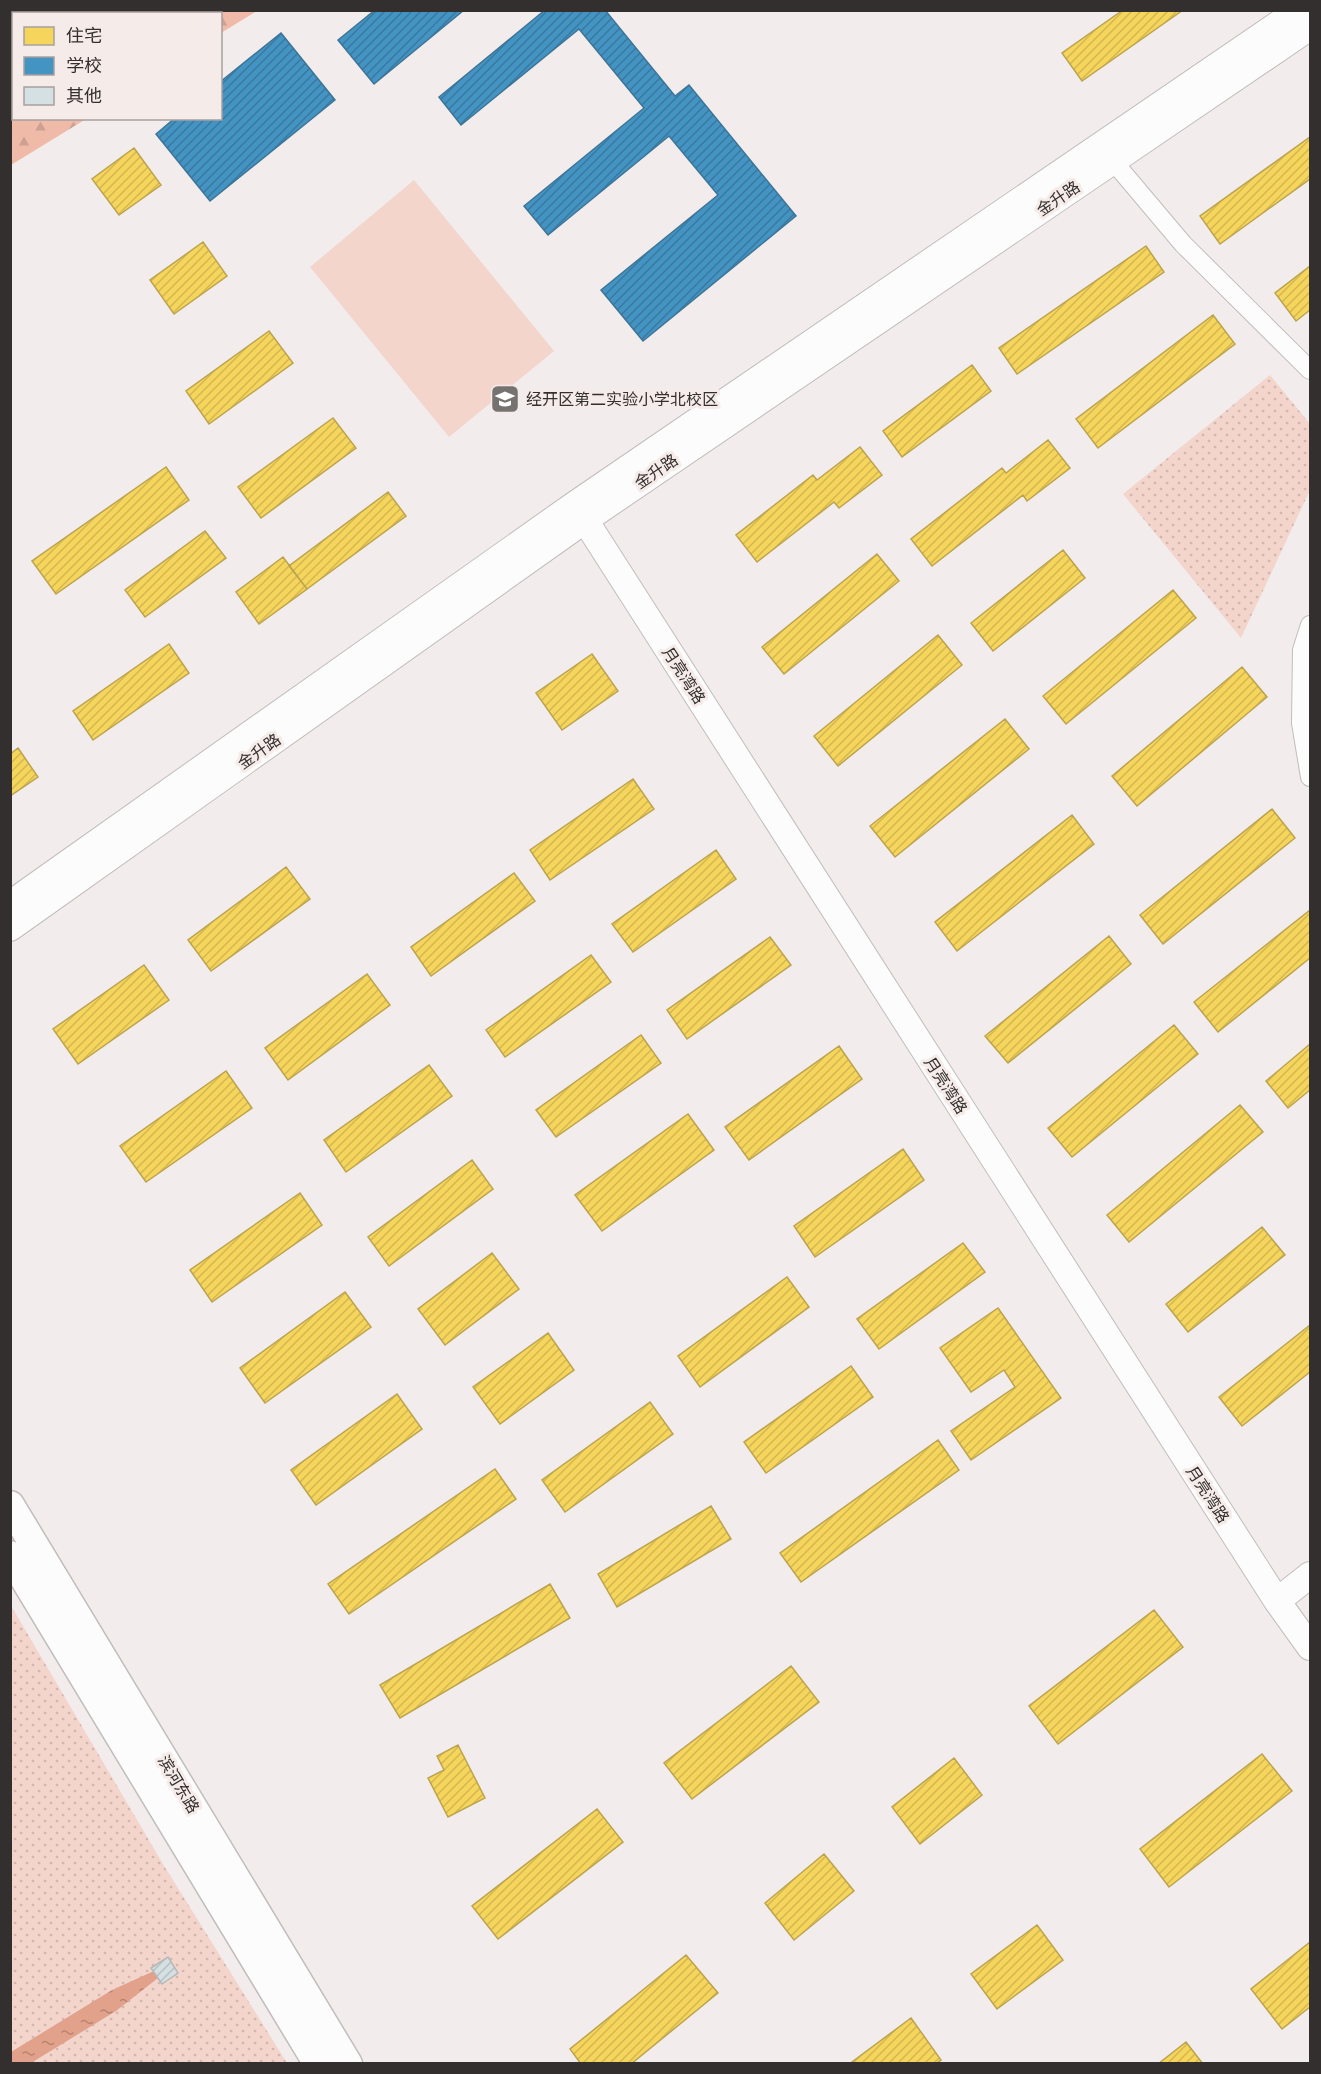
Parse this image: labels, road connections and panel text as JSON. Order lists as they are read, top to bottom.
{
  "streets": {
    "main road": ["金升路", "月亮湾路", "滨河东路"]
  },
  "crossings": [
    ["金升路", "月亮湾路"]
  ],
  "places": {
    "school or university": ["经开区第二实验小学北校区"]
  },
  "legend": ["住宅", "学校", "其他"]
}
